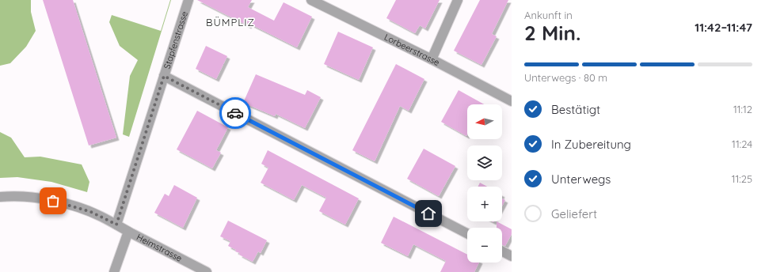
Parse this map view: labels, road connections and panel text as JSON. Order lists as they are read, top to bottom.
{
  "streets": {
    "street": ["Stapfenstrasse", "Lorbeerstrasse", "Heimstrasse"]
  },
  "crossings": [
    ["Stapfenstrasse", "Heimstrasse"]
  ],
  "districts": ["BÜMPLIZ"],
  "north": "left",
  "page": {
    "heading": ["2 Min.", "Ankunft in", "11:42–11:47"],
    "bar": "Unterwegs · 80 m",
    "list": [
      ["Bestätigt", "11:12"],
      ["In Zubereitung", "11:24"],
      ["Unterwegs", "11:25"],
      "Geliefert"
    ],
    "map_buttons": ["+", "−"]
  }
}
